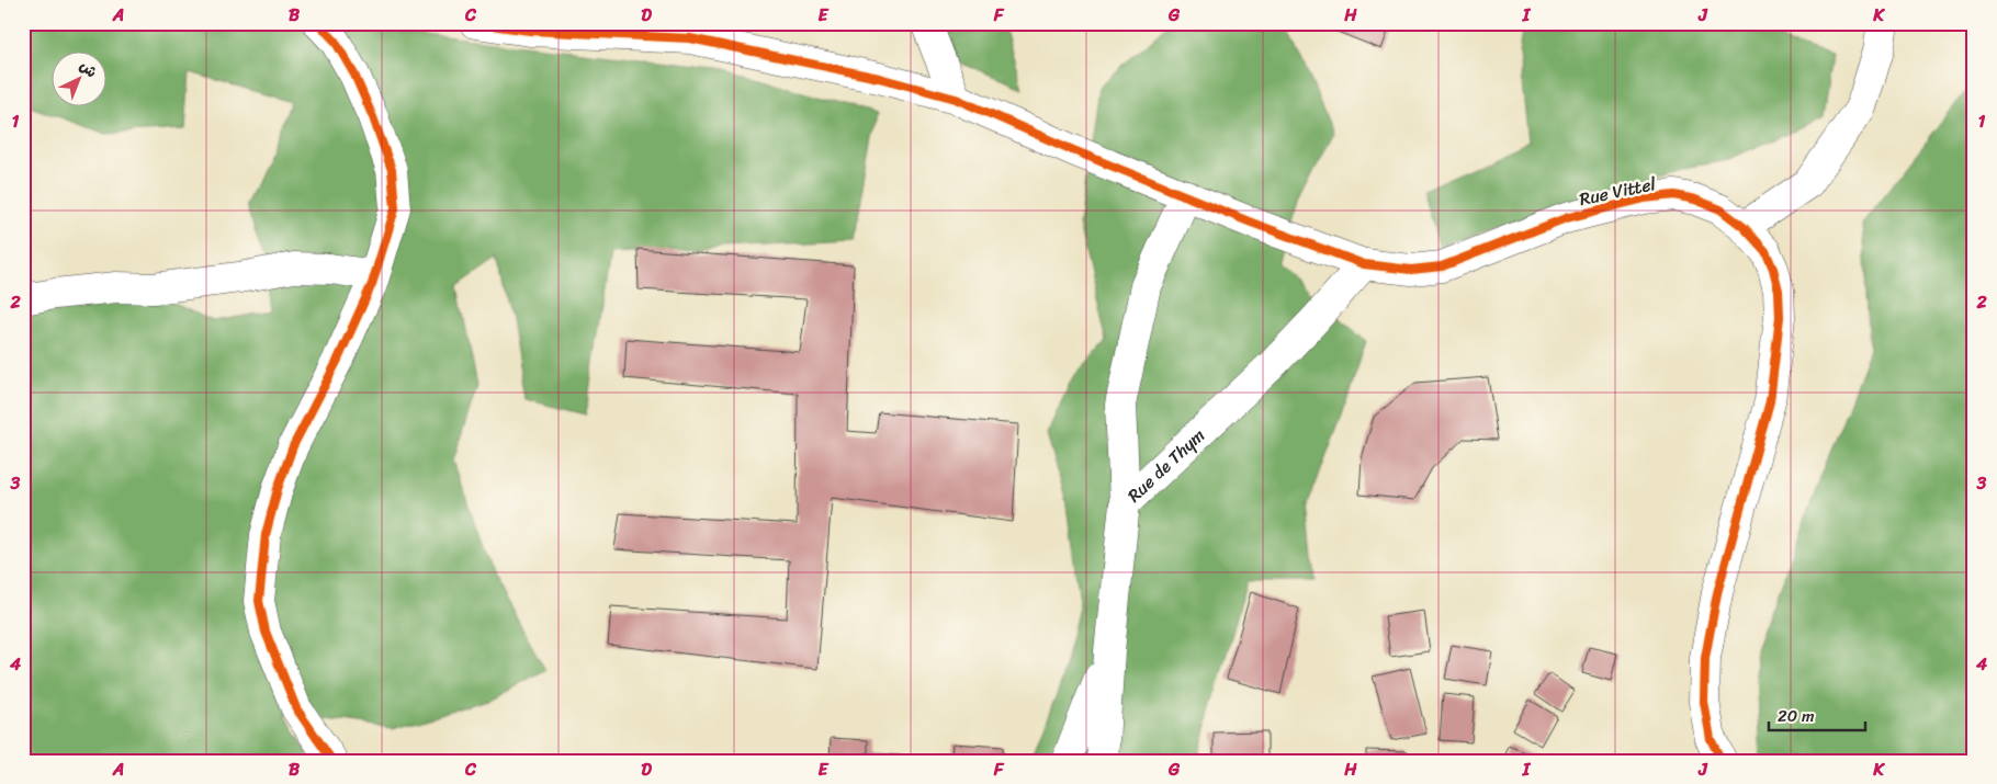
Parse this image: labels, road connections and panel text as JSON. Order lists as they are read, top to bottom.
{
  "streets": {
    "street": ["Rue Vittel", "Rue de Thym"]
  },
  "crossings": [
    ["Rue Vittel", "Rue de Thym"]
  ],
  "scale_bar": "20 m",
  "north": "top right",
  "grid": {
    "columns": [
      "A",
      "B",
      "C",
      "D",
      "E",
      "F",
      "G",
      "H",
      "I",
      "J",
      "K"
    ],
    "rows": [
      "1",
      "2",
      "3",
      "4"
    ]
  }
}
